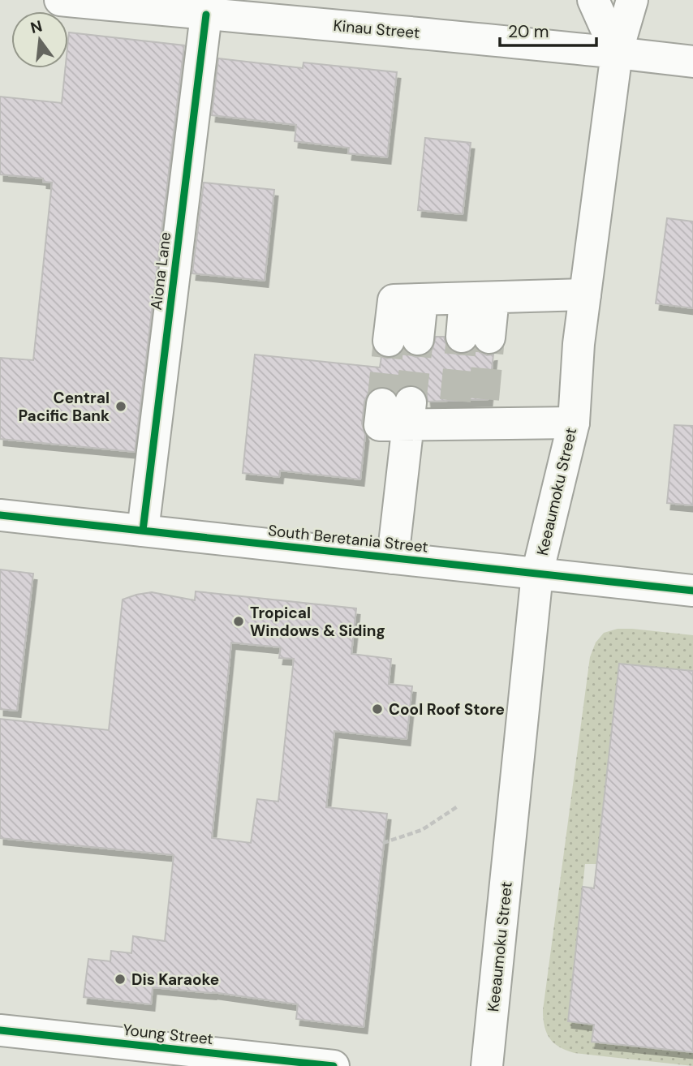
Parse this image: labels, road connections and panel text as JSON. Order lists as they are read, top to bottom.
{
  "streets": {
    "main road": [
      "Kinau Street",
      "Aiona Lane",
      "Keeaumoku Street",
      "South Beretania Street",
      "Young Street"
    ]
  },
  "crossings": [
    ["Kinau Street", "Aiona Lane"],
    ["Kinau Street", "Keeaumoku Street"],
    ["Aiona Lane", "South Beretania Street"],
    ["Keeaumoku Street", "South Beretania Street"]
  ],
  "places": [
    "Central Pacific Bank",
    "Tropical Windows & Siding",
    "Cool Roof Store",
    "Dis Karaoke"
  ],
  "scale_bar": "20 m",
  "north": "top"
}
